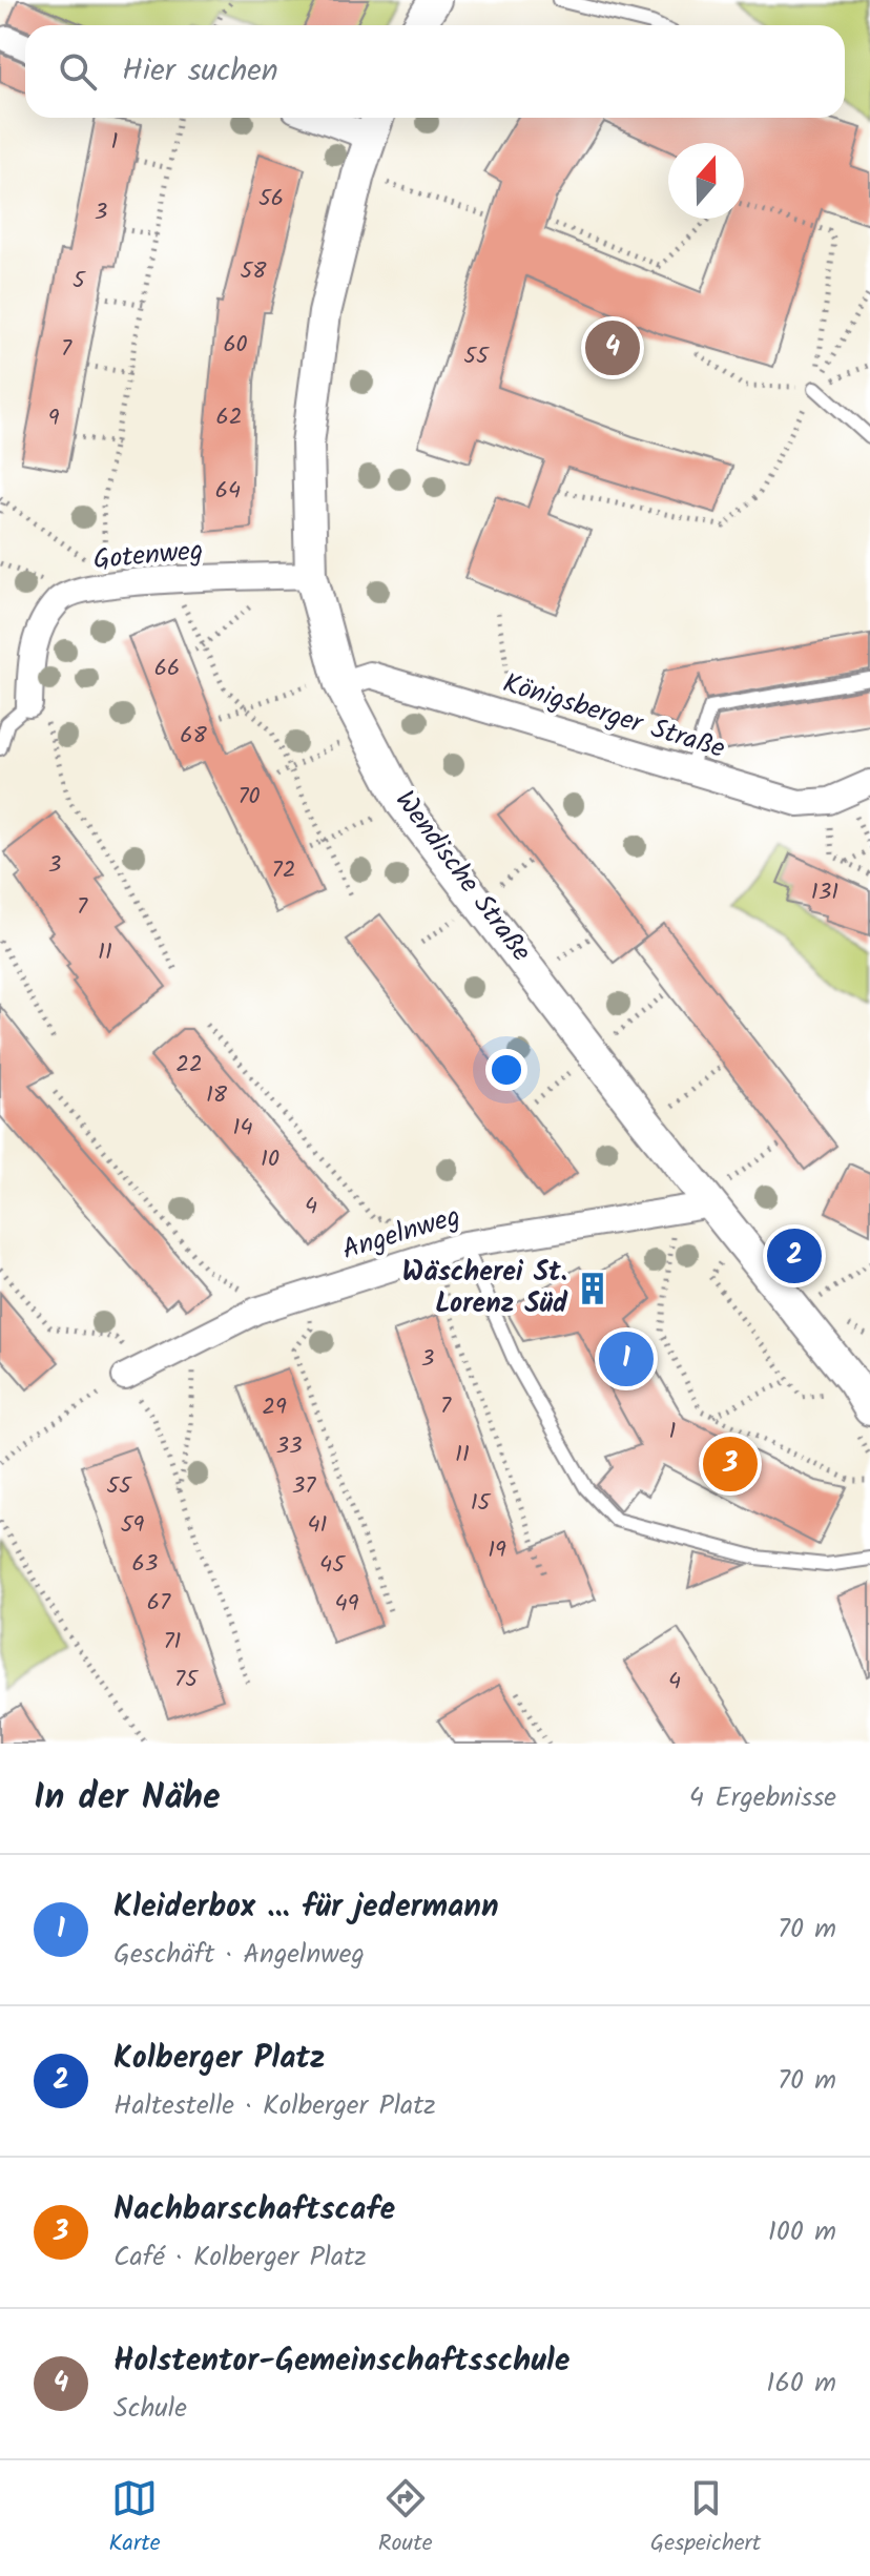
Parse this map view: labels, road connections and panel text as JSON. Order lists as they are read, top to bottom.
{
  "streets": {
    "street": [
      "Gotenweg",
      "Königsberger Straße",
      "Wendische Straße",
      "Angelnweg"
    ]
  },
  "crossings": [
    ["Gotenweg", "Wendische Straße"],
    ["Königsberger Straße", "Wendische Straße"],
    ["Wendische Straße", "Angelnweg"]
  ],
  "places": {
    "building": ["Wäscherei St. Lorenz Süd"]
  },
  "house_numbers": [
    "1",
    "56",
    "3",
    "58",
    "5",
    "60",
    "7",
    "55",
    "62",
    "9",
    "64",
    "66",
    "68",
    "70",
    "3",
    "72",
    "131",
    "7",
    "11",
    "22",
    "18",
    "14",
    "10",
    "4",
    "3",
    "7",
    "29",
    "1",
    "33",
    "11",
    "55",
    "37",
    "15",
    "59",
    "41",
    "19",
    "63",
    "45",
    "67",
    "49",
    "71",
    "75",
    "4"
  ],
  "north": "top",
  "page": {
    "search": "Hier suchen",
    "pins": [
      "4",
      "2",
      "1",
      "3"
    ],
    "heading": ["In der Nähe", "4 Ergebnisse"],
    "list": [
      {
        "mark": "1",
        "name": "Kleiderbox ... für jedermann",
        "note": "Geschäft · Angelnweg",
        "value": "70 m"
      },
      {
        "mark": "2",
        "name": "Kolberger Platz",
        "note": "Haltestelle · Kolberger Platz",
        "value": "70 m"
      },
      {
        "mark": "3",
        "name": "Nachbarschaftscafe",
        "note": "Café · Kolberger Platz",
        "value": "100 m"
      },
      {
        "mark": "4",
        "name": "Holstentor-Gemeinschaftsschule",
        "note": "Schule",
        "value": "160 m"
      }
    ],
    "nav": ["Karte", "Route", "Gespeichert"]
  }
}
